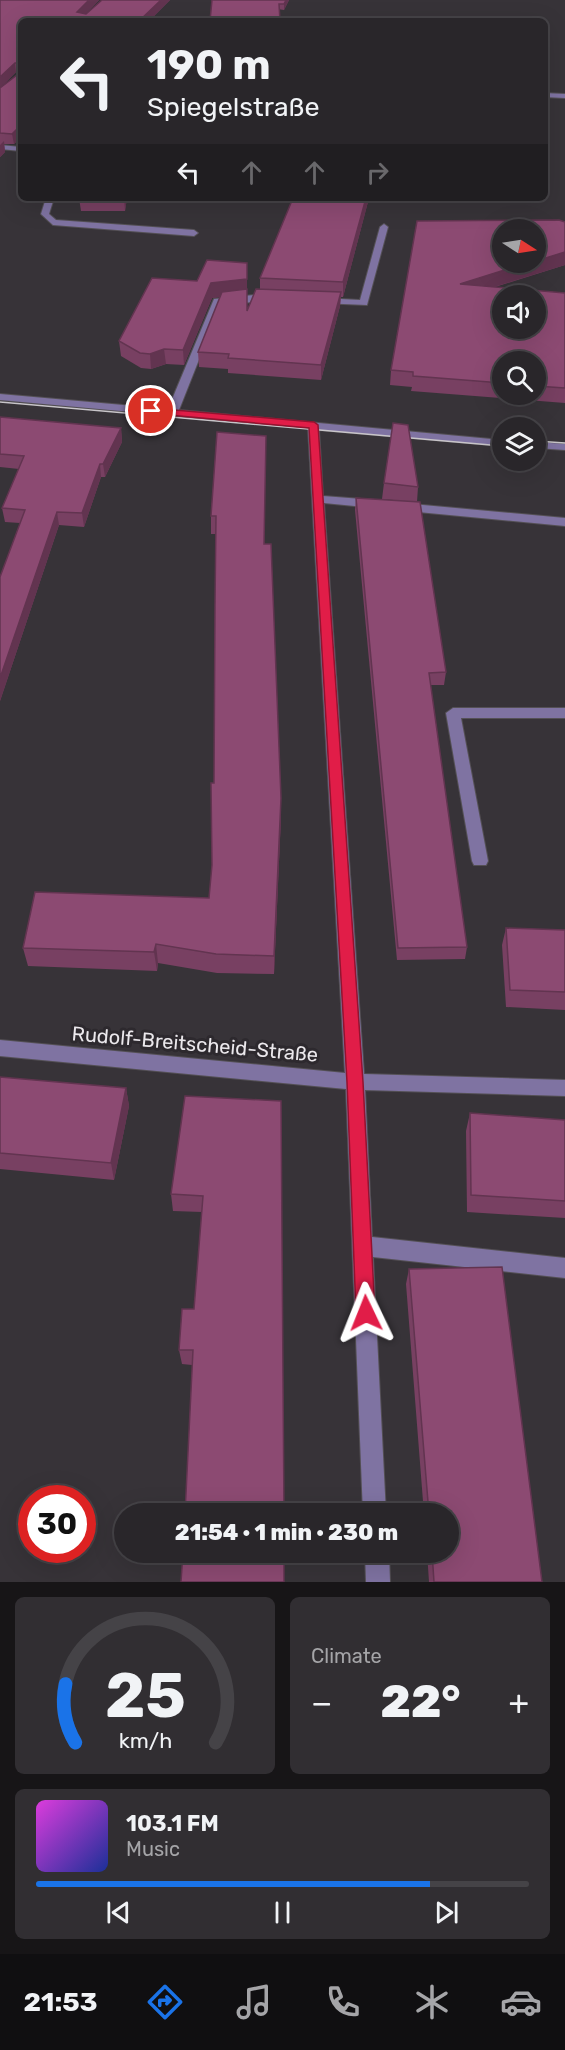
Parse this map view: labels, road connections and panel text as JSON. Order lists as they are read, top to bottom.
{
  "streets": {
    "street": ["Rudolf-Breitscheid-Straße"]
  },
  "north": "right",
  "page": {
    "turn": ["190 m", "Spiegelstraße"],
    "limit": "30",
    "trip": "21:54 · 1 min · 230 m",
    "tile": "Climate",
    "heat": ["−", "22°", "+"],
    "song": ["103.1 FM", "Music"],
    "tabs": "21:53",
    "gauge": ["25", "km/h"]
  }
}
